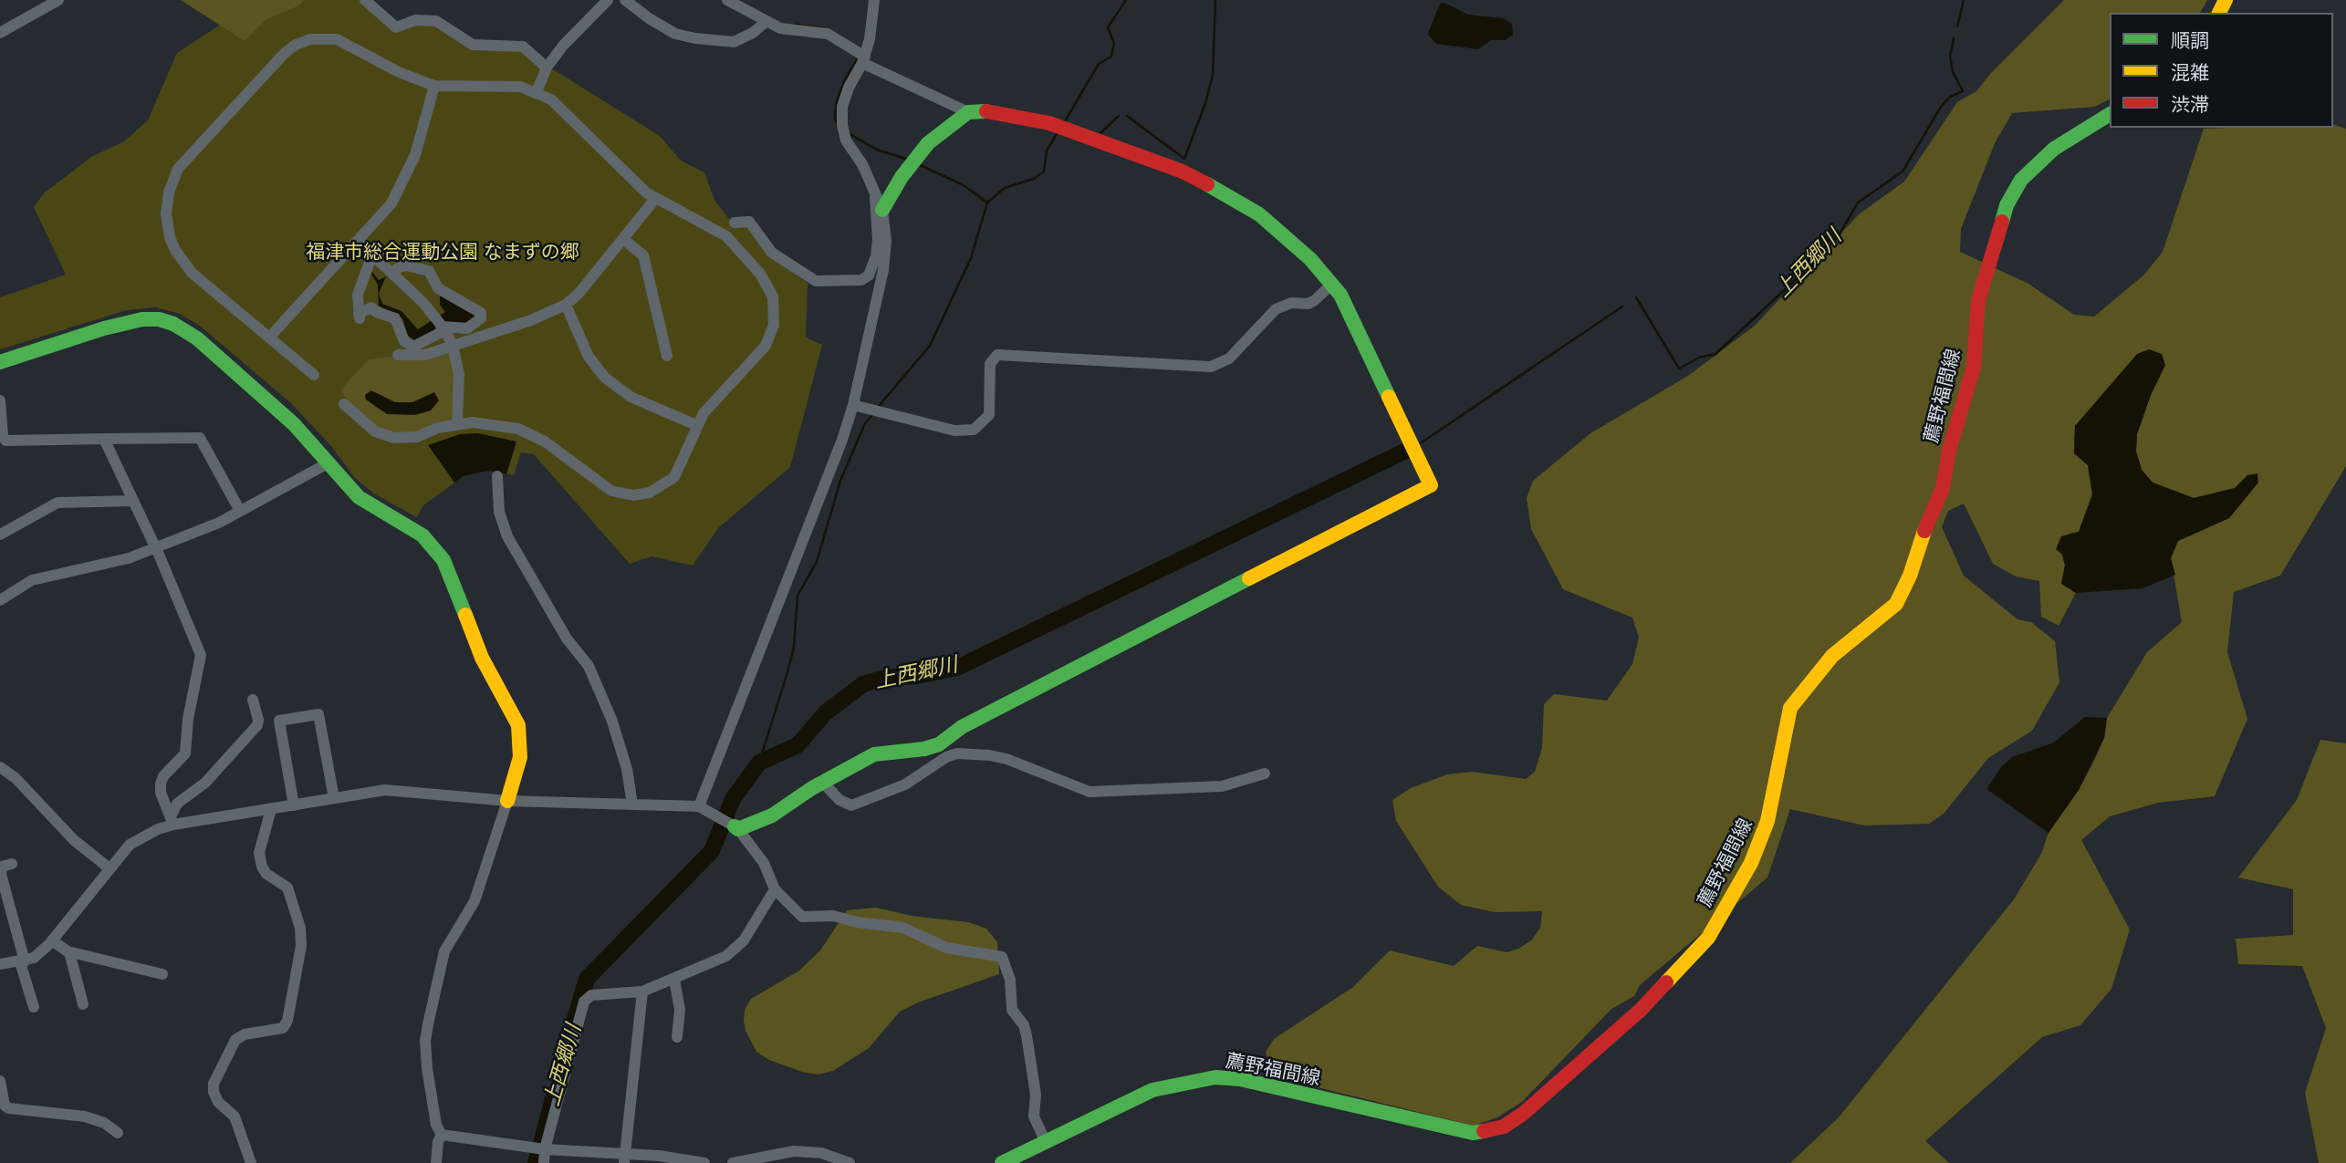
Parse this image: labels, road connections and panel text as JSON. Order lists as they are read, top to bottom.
{
  "streets": {
    "street": ["薦野福間線"]
  },
  "water": ["上西郷川"],
  "parks": ["福津市総合運動公園 なまずの郷"],
  "legend": ["順調", "混雑", "渋滞"]
}
